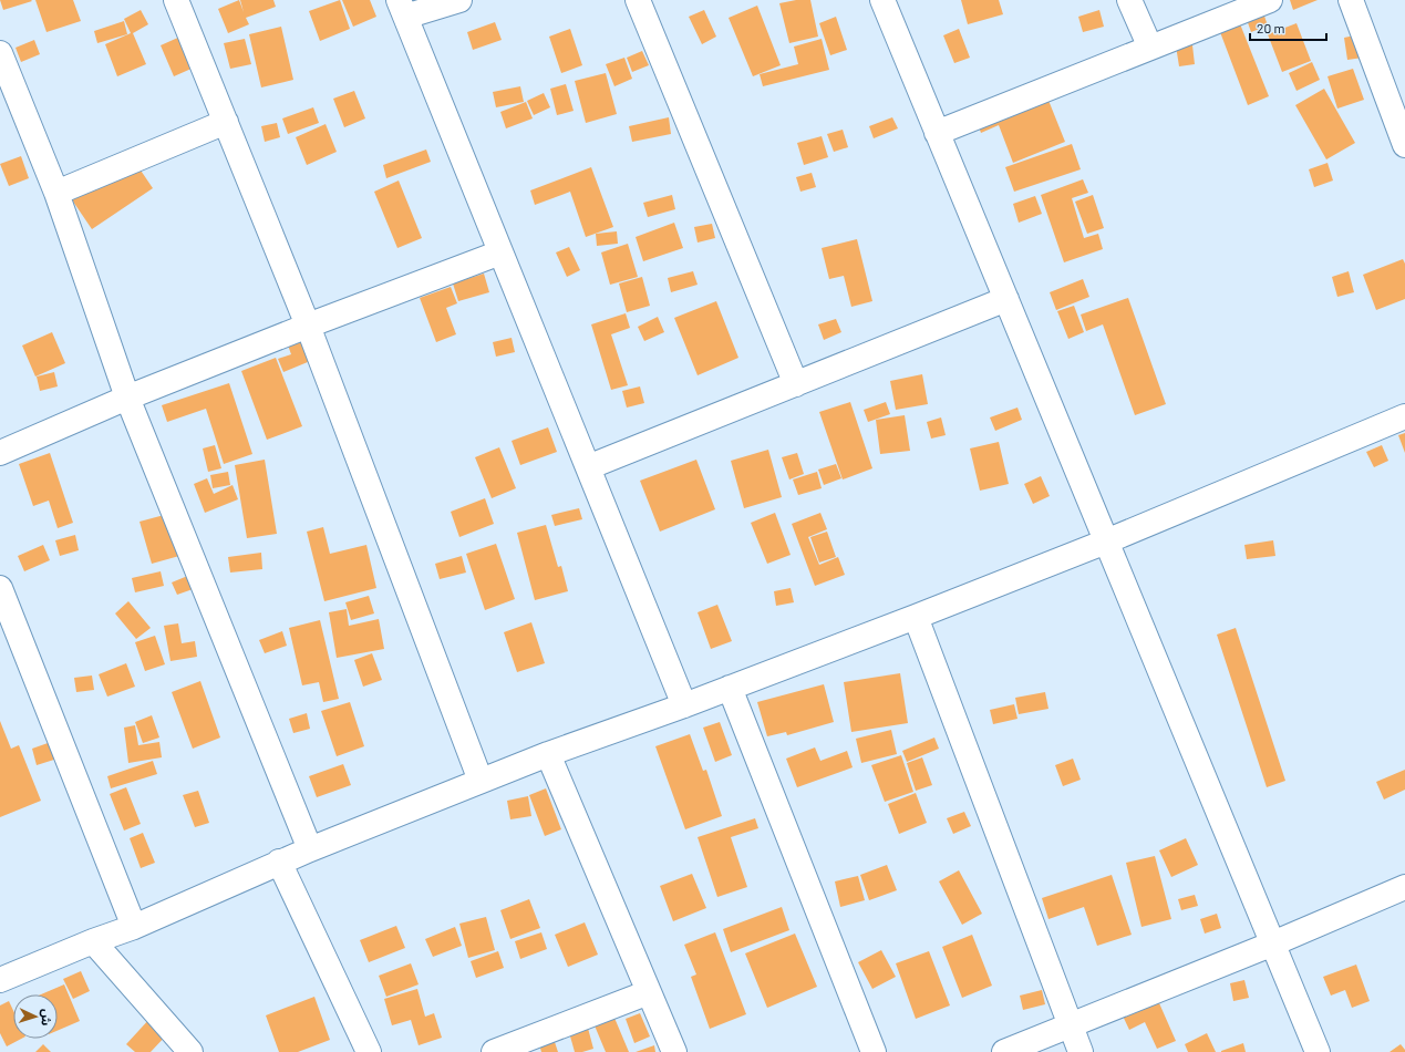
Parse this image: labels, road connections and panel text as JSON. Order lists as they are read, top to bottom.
{
  "scale_bar": "20 m",
  "north": "right"
}
